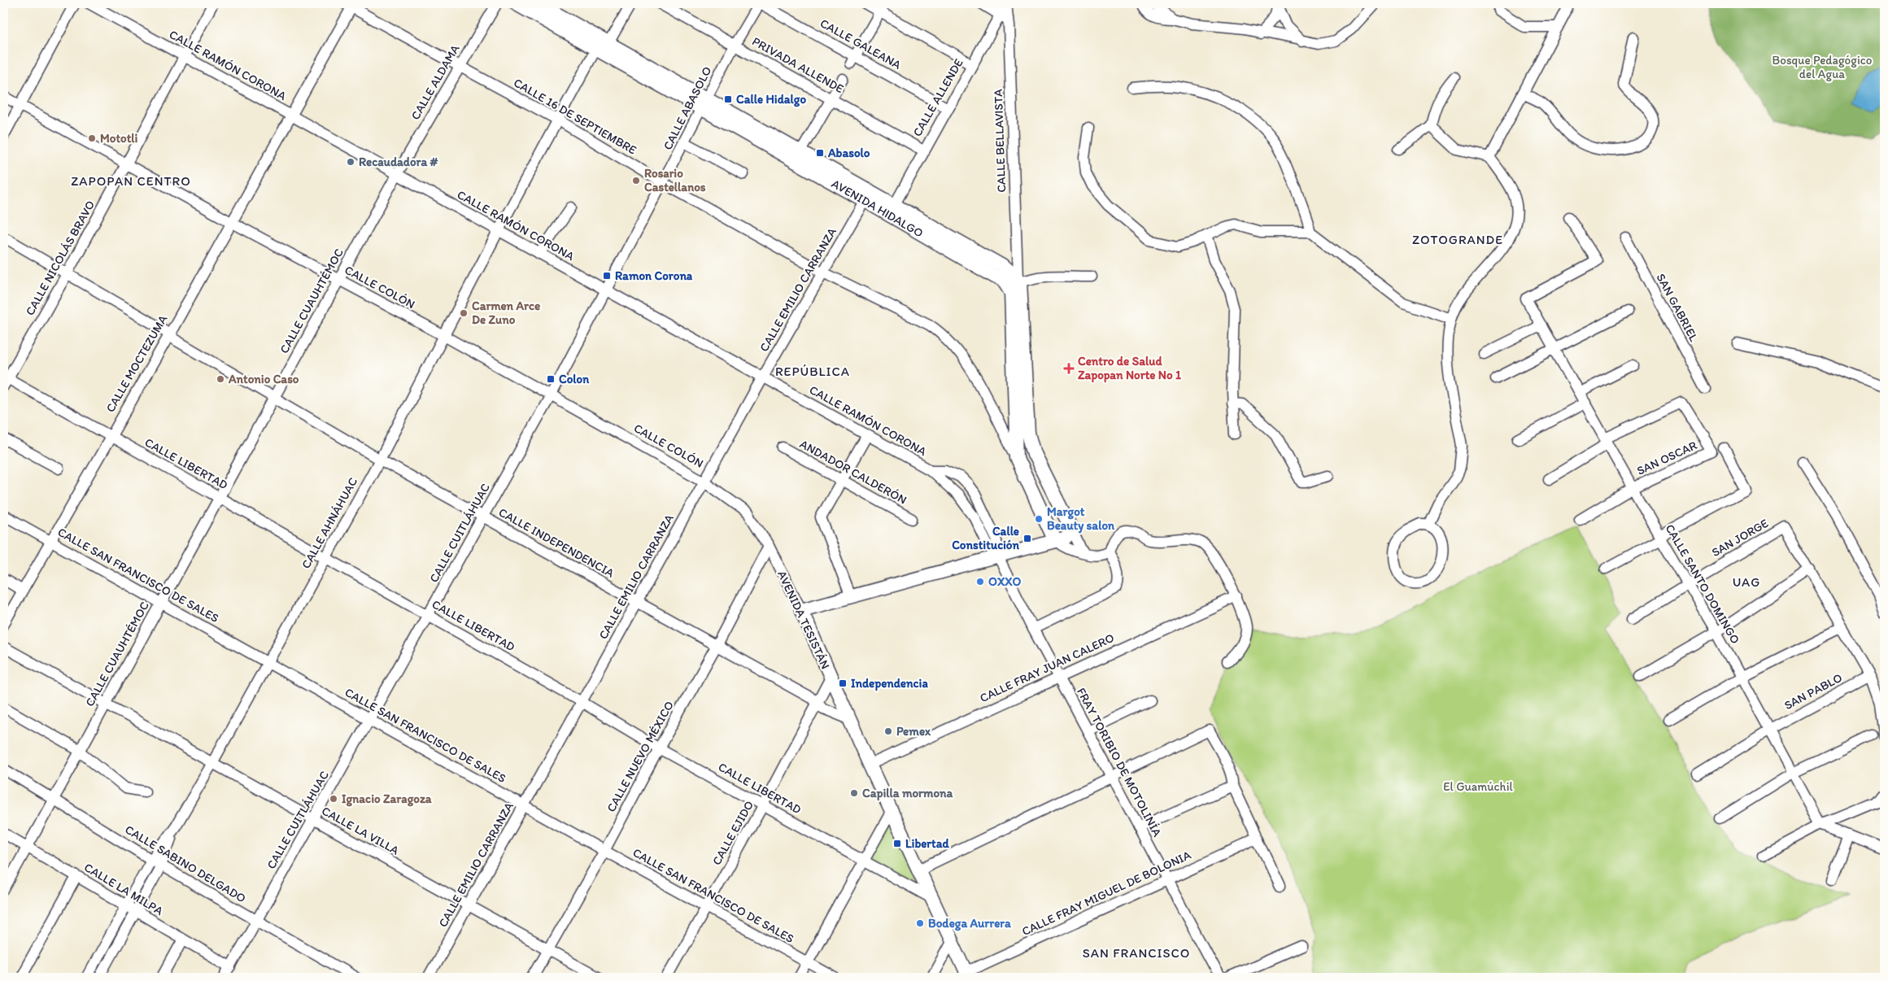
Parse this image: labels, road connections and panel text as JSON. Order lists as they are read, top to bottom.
{
  "streets": {
    "main road": ["AVENIDA HIDALGO", "AVENIDA TESISTÁN"],
    "street": [
      "CALLE GALEANA",
      "CALLE RAMÓN CORONA",
      "PRIVADA ALLENDE",
      "CALLE ALDAMA",
      "CALLE ALLENDE",
      "CALLE ABASOLO",
      "CALLE 16 DE SEPTIEMBRE",
      "CALLE BELLAVISTA",
      "CALLE NICOLÁS BRAVO",
      "CALLE COLÓN",
      "CALLE EMILIO CARRANZA",
      "CALLE CUAUHTÉMOC",
      "SAN GABRIEL",
      "CALLE MOCTEZUMA",
      "SAN OSCAR",
      "CALLE LIBERTAD",
      "ANDADOR CALDERÓN",
      "CALLE AHNÁHUAC",
      "CALLE CUITLÁHUAC",
      "SAN JORGE",
      "CALLE INDEPENDENCIA",
      "CALLE SAN FRANCISCO DE SALES",
      "CALLE SANTO DOMINGO",
      "CALLE FRAY JUAN CALERO",
      "SAN PABLO",
      "CALLE NUEVO MÉXICO",
      "FRAY TORIBIO DE MOTOLINÍA",
      "CALLE LA VILLA",
      "CALLE EJIDO",
      "CALLE SABINO DELGADO",
      "CALLE LA MILPA",
      "CALLE FRAY MIGUEL DE BOLONIA"
    ]
  },
  "crossings": [
    ["CALLE GALEANA", "CALLE ALLENDE"],
    ["CALLE GALEANA", "CALLE ABASOLO"],
    ["CALLE RAMÓN CORONA", "CALLE ALDAMA"],
    ["CALLE RAMÓN CORONA", "CALLE ABASOLO"],
    ["CALLE RAMÓN CORONA", "CALLE NICOLÁS BRAVO"],
    ["CALLE RAMÓN CORONA", "CALLE EMILIO CARRANZA"],
    ["CALLE RAMÓN CORONA", "CALLE CUAUHTÉMOC"],
    ["CALLE RAMÓN CORONA", "CALLE MOCTEZUMA"],
    ["CALLE RAMÓN CORONA", "CALLE AHNÁHUAC"],
    ["CALLE RAMÓN CORONA", "CALLE CUITLÁHUAC"],
    ["CALLE RAMÓN CORONA", "FRAY TORIBIO DE MOTOLINÍA"],
    ["PRIVADA ALLENDE", "CALLE ALLENDE"],
    ["PRIVADA ALLENDE", "CALLE ABASOLO"],
    ["CALLE ALDAMA", "CALLE 16 DE SEPTIEMBRE"],
    ["CALLE ALDAMA", "CALLE CUAUHTÉMOC"],
    ["CALLE ALLENDE", "CALLE BELLAVISTA"],
    ["CALLE ALLENDE", "AVENIDA HIDALGO"],
    ["CALLE ABASOLO", "CALLE 16 DE SEPTIEMBRE"],
    ["CALLE ABASOLO", "AVENIDA HIDALGO"],
    ["CALLE ABASOLO", "CALLE CUITLÁHUAC"],
    ["CALLE 16 DE SEPTIEMBRE", "AVENIDA HIDALGO"],
    ["CALLE 16 DE SEPTIEMBRE", "CALLE EMILIO CARRANZA"],
    ["CALLE 16 DE SEPTIEMBRE", "CALLE MOCTEZUMA"],
    ["CALLE 16 DE SEPTIEMBRE", "CALLE AHNÁHUAC"],
    ["CALLE BELLAVISTA", "AVENIDA HIDALGO"],
    ["AVENIDA HIDALGO", "CALLE EMILIO CARRANZA"],
    ["AVENIDA HIDALGO", "CALLE AHNÁHUAC"],
    ["CALLE NICOLÁS BRAVO", "CALLE COLÓN"],
    ["CALLE NICOLÁS BRAVO", "CALLE LIBERTAD"],
    ["CALLE NICOLÁS BRAVO", "CALLE INDEPENDENCIA"],
    ["CALLE COLÓN", "CALLE EMILIO CARRANZA"],
    ["CALLE COLÓN", "CALLE CUAUHTÉMOC"],
    ["CALLE COLÓN", "CALLE MOCTEZUMA"],
    ["CALLE COLÓN", "CALLE AHNÁHUAC"],
    ["CALLE COLÓN", "CALLE CUITLÁHUAC"],
    ["CALLE COLÓN", "AVENIDA TESISTÁN"],
    ["CALLE EMILIO CARRANZA", "CALLE LIBERTAD"],
    ["CALLE EMILIO CARRANZA", "CALLE INDEPENDENCIA"],
    ["CALLE EMILIO CARRANZA", "CALLE SAN FRANCISCO DE SALES"],
    ["CALLE EMILIO CARRANZA", "AVENIDA TESISTÁN"],
    ["CALLE EMILIO CARRANZA", "CALLE LA VILLA"],
    ["CALLE CUAUHTÉMOC", "CALLE LIBERTAD"],
    ["CALLE CUAUHTÉMOC", "CALLE INDEPENDENCIA"],
    ["CALLE CUAUHTÉMOC", "CALLE SAN FRANCISCO DE SALES"],
    ["CALLE CUAUHTÉMOC", "CALLE LA VILLA"],
    ["CALLE CUAUHTÉMOC", "CALLE SABINO DELGADO"],
    ["CALLE CUAUHTÉMOC", "CALLE LA MILPA"],
    ["CALLE MOCTEZUMA", "CALLE LIBERTAD"],
    ["CALLE MOCTEZUMA", "CALLE INDEPENDENCIA"],
    ["CALLE MOCTEZUMA", "CALLE SAN FRANCISCO DE SALES"],
    ["SAN OSCAR", "CALLE SANTO DOMINGO"],
    ["CALLE LIBERTAD", "CALLE AHNÁHUAC"],
    ["CALLE LIBERTAD", "CALLE CUITLÁHUAC"],
    ["CALLE LIBERTAD", "AVENIDA TESISTÁN"],
    ["CALLE LIBERTAD", "CALLE NUEVO MÉXICO"],
    ["CALLE LIBERTAD", "CALLE EJIDO"],
    ["CALLE AHNÁHUAC", "CALLE INDEPENDENCIA"],
    ["CALLE AHNÁHUAC", "CALLE SAN FRANCISCO DE SALES"],
    ["CALLE AHNÁHUAC", "CALLE LA VILLA"],
    ["CALLE AHNÁHUAC", "CALLE SABINO DELGADO"],
    ["CALLE AHNÁHUAC", "CALLE LA MILPA"],
    ["CALLE CUITLÁHUAC", "CALLE INDEPENDENCIA"],
    ["CALLE CUITLÁHUAC", "CALLE SAN FRANCISCO DE SALES"],
    ["CALLE CUITLÁHUAC", "CALLE LA VILLA"],
    ["CALLE CUITLÁHUAC", "CALLE SABINO DELGADO"],
    ["CALLE CUITLÁHUAC", "CALLE LA MILPA"],
    ["SAN JORGE", "CALLE SANTO DOMINGO"],
    ["SAN JORGE", "SAN PABLO"],
    ["CALLE INDEPENDENCIA", "AVENIDA TESISTÁN"],
    ["CALLE INDEPENDENCIA", "CALLE NUEVO MÉXICO"],
    ["CALLE INDEPENDENCIA", "CALLE EJIDO"],
    ["CALLE SAN FRANCISCO DE SALES", "CALLE NUEVO MÉXICO"],
    ["CALLE SAN FRANCISCO DE SALES", "CALLE EJIDO"],
    ["CALLE SANTO DOMINGO", "SAN PABLO"],
    ["AVENIDA TESISTÁN", "CALLE FRAY JUAN CALERO"],
    ["AVENIDA TESISTÁN", "CALLE NUEVO MÉXICO"],
    ["AVENIDA TESISTÁN", "CALLE EJIDO"],
    ["AVENIDA TESISTÁN", "CALLE FRAY MIGUEL DE BOLONIA"],
    ["CALLE FRAY JUAN CALERO", "FRAY TORIBIO DE MOTOLINÍA"],
    ["CALLE NUEVO MÉXICO", "CALLE LA VILLA"],
    ["FRAY TORIBIO DE MOTOLINÍA", "CALLE FRAY MIGUEL DE BOLONIA"]
  ],
  "districts": [
    "ZAPOPAN CENTRO",
    "ZOTOGRANDE",
    "REPÚBLICA",
    "UAG",
    "SAN FRANCISCO"
  ],
  "parks": ["Bosque Pedagógico del Agua", "El Guamúchil"],
  "places": {
    "transit": [
      "Calle Hidalgo",
      "Abasolo",
      "Ramon Corona",
      "Colon",
      "Calle Constitución",
      "Independencia",
      "Libertad"
    ],
    "other": [
      "Mototli",
      "Recaudadora #",
      "Rosario Castellanos",
      "Carmen Arce De Zuno",
      "Antonio Caso",
      "Margot Beauty salon",
      "OXXO",
      "Pemex",
      "Capilla mormona",
      "Ignacio Zaragoza",
      "Bodega Aurrera"
    ],
    "health": ["Centro de Salud Zapopan Norte No 1"]
  }
}
